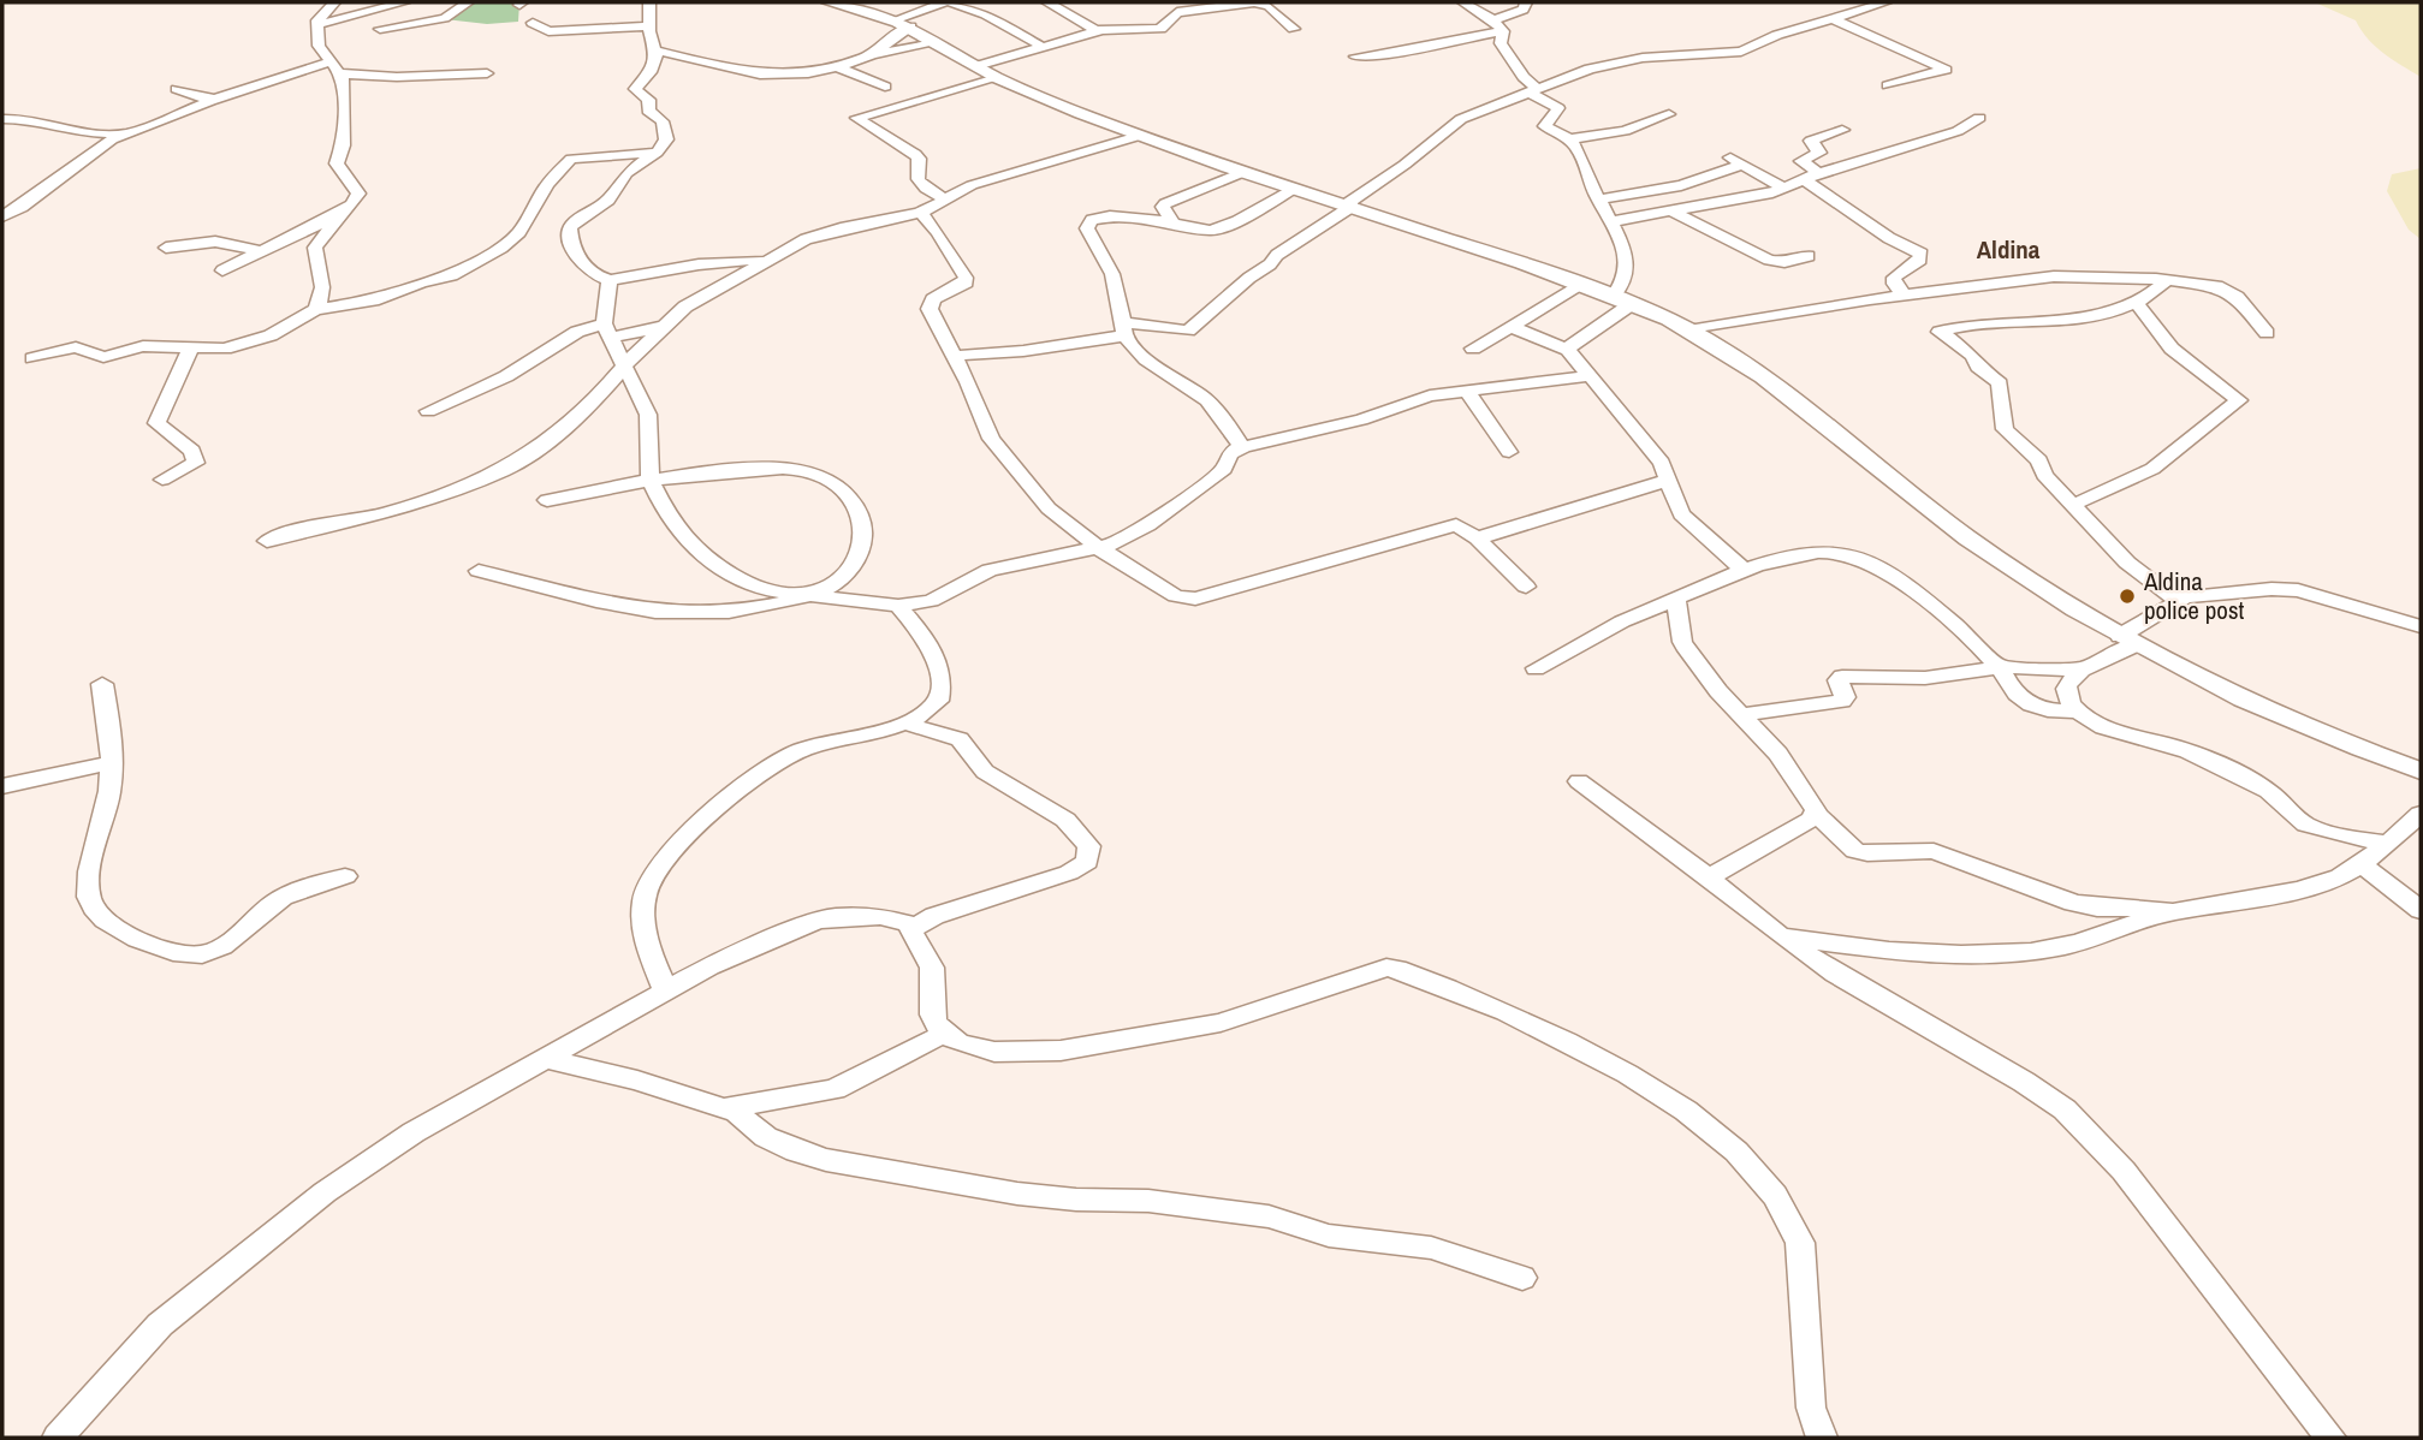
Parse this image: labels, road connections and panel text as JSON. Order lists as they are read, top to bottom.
{
  "districts": ["Aldina"],
  "places": ["Aldina police post"]
}
